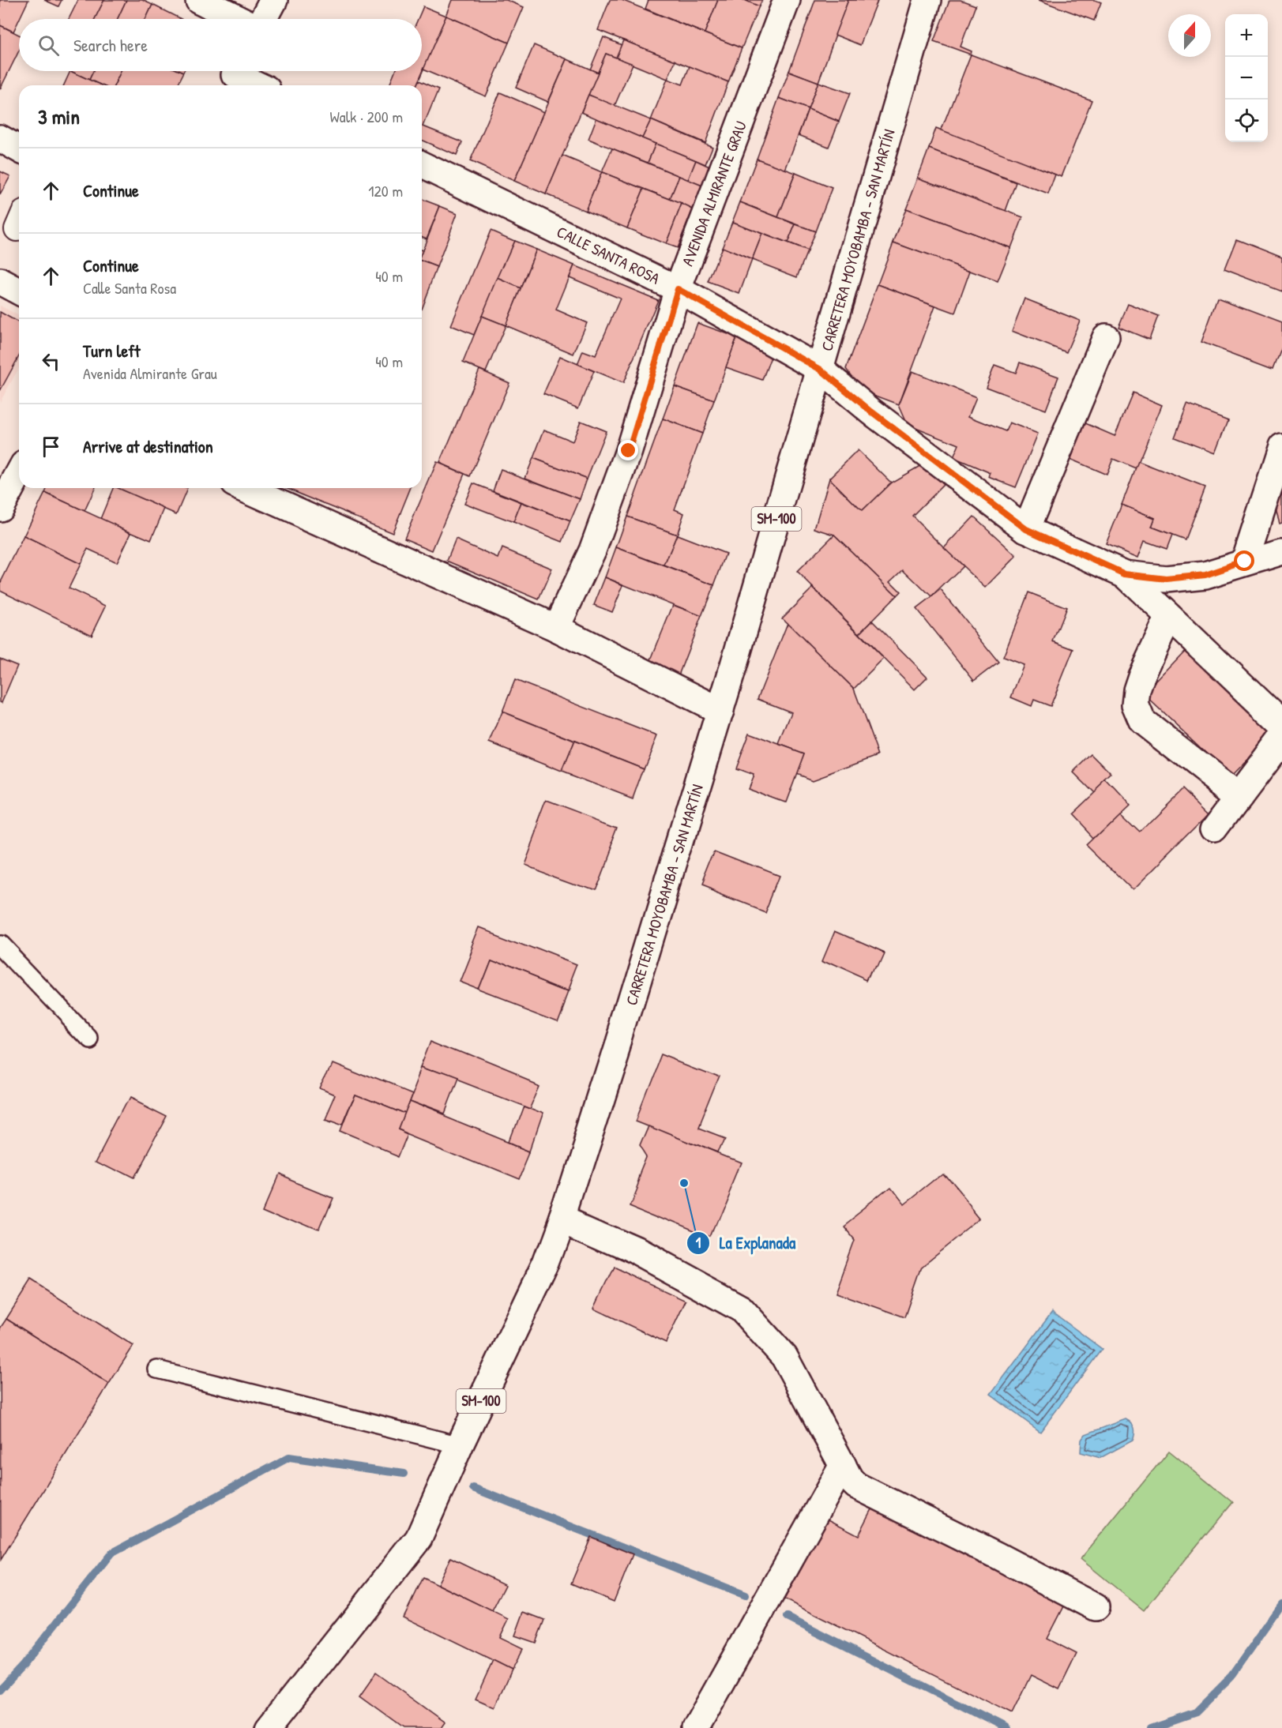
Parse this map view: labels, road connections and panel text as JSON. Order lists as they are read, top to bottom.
{
  "streets": {
    "street": [
      "AVENIDA ALMIRANTE GRAU",
      "CARRETERA MOYOBAMBA - SAN MARTÍN",
      "CALLE SANTA ROSA",
      "SM-100"
    ]
  },
  "crossings": [
    ["AVENIDA ALMIRANTE GRAU", "CALLE SANTA ROSA"],
    ["CARRETERA MOYOBAMBA - SAN MARTÍN", "CALLE SANTA ROSA"]
  ],
  "places": ["La Explanada"],
  "north": "top",
  "page": {
    "map_buttons": ["+", "−"],
    "search": "Search here",
    "heading": ["3 min", "Walk · 200 m"],
    "list": [
      ["Continue", "120 m"],
      ["Continue", "Calle Santa Rosa", "40 m"],
      ["Turn left", "Avenida Almirante Grau", "40 m"],
      "Arrive at destination"
    ]
  }
}
